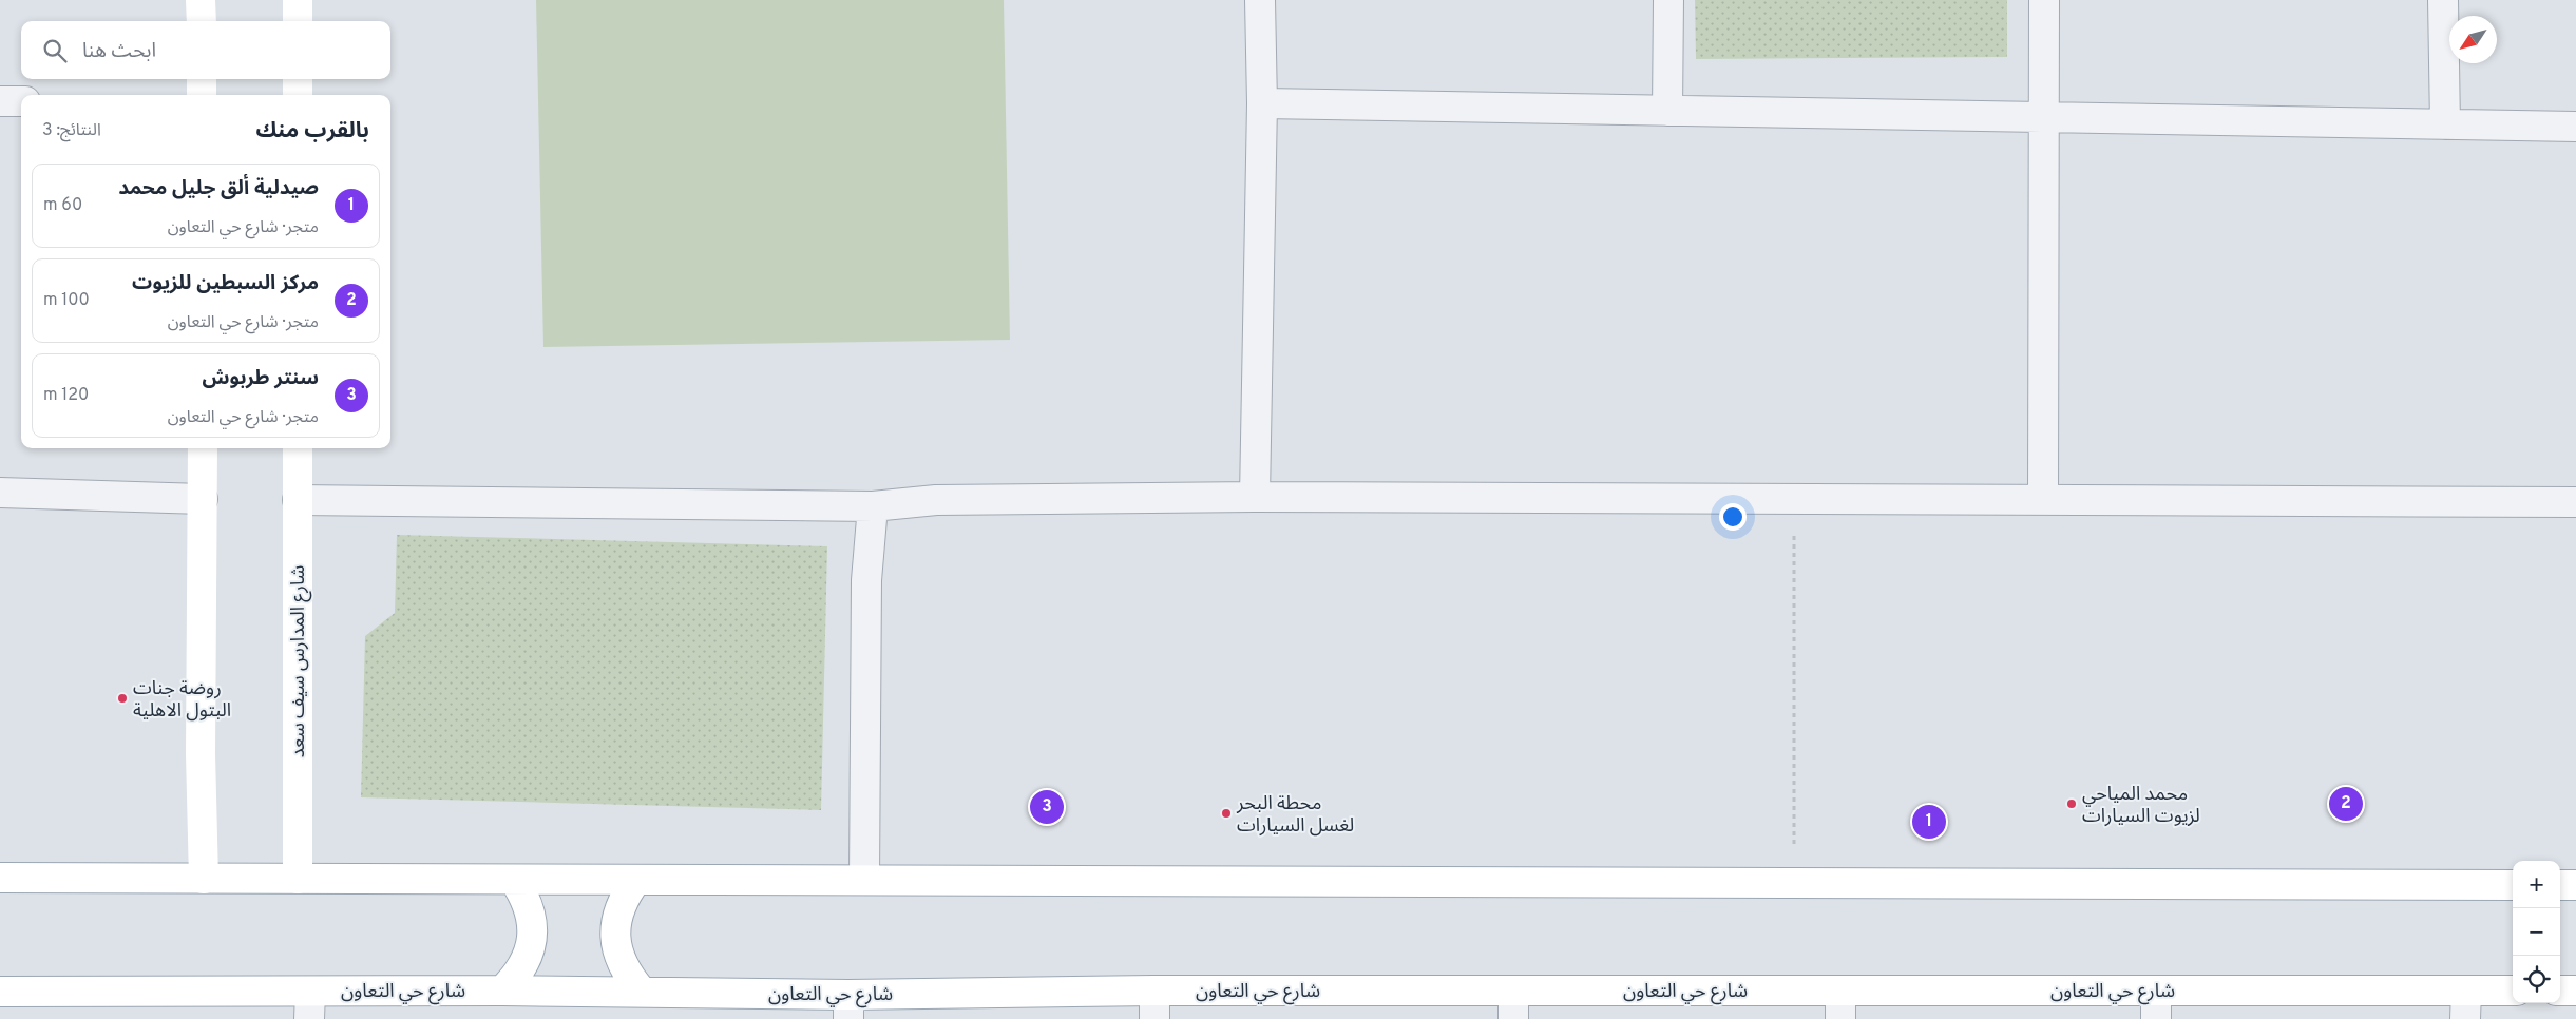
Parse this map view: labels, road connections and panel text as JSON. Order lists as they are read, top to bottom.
{
  "streets": {
    "main road": ["شارع المدارس سيف سعد", "شارع حي التعاون"]
  },
  "places": ["روضة جنات البتول الاهلية", "محمد المياحي لزيوت السيارات", "محطة البحر لغسل السيارات"],
  "north": "bottom left",
  "page": {
    "search": "ابحث هنا",
    "heading": ["بالقرب منك", "النتائج: 3"],
    "list": [
      {
        "mark": "1",
        "name": "صيدلية ألق جليل محمد",
        "note": "متجر · شارع حي التعاون",
        "value": "60 m"
      },
      {
        "mark": "2",
        "name": "مركز السبطين للزيوت",
        "note": "متجر · شارع حي التعاون",
        "value": "100 m"
      },
      {
        "mark": "3",
        "name": "سنتر طربوش",
        "note": "متجر · شارع حي التعاون",
        "value": "120 m"
      }
    ],
    "pins": ["2", "3", "1"],
    "map_buttons": ["+", "−"]
  }
}
